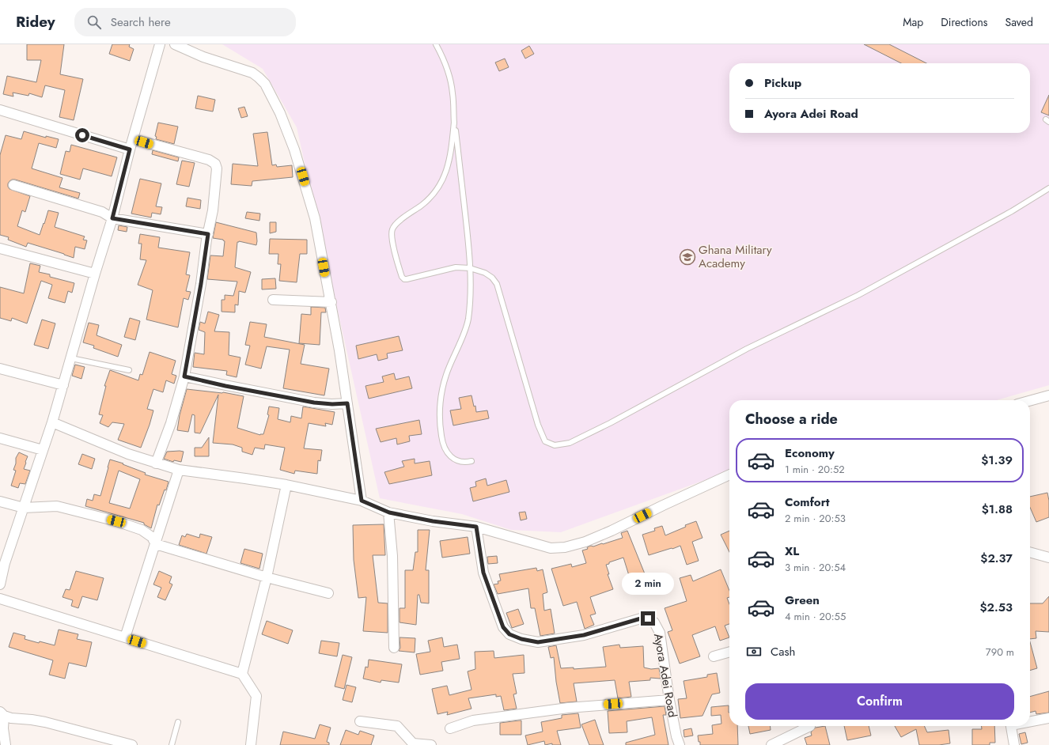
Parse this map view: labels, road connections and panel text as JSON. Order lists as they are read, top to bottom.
{
  "streets": {
    "street": ["Ayora Adei Road"]
  },
  "places": {
    "school or university": ["Ghana Military Academy"]
  },
  "page": {
    "header": "Ridey",
    "search": "Search here",
    "nav": ["Map", "Directions", "Saved"],
    "banner": ["Pickup", "Ayora Adei Road"],
    "heading": "Choose a ride",
    "list": [
      {
        "name": "Economy",
        "note": "1 min · 20:52",
        "value": "$1.39"
      },
      {
        "name": "Comfort",
        "note": "2 min · 20:53",
        "value": "$1.88"
      },
      {
        "name": "XL",
        "note": "3 min · 20:54",
        "value": "$2.37"
      },
      {
        "name": "Green",
        "note": "4 min · 20:55",
        "value": "$2.53"
      }
    ],
    "bubble": "2 min",
    "pay": ["Cash", "790 m"],
    "buttons": "Confirm"
  }
}
